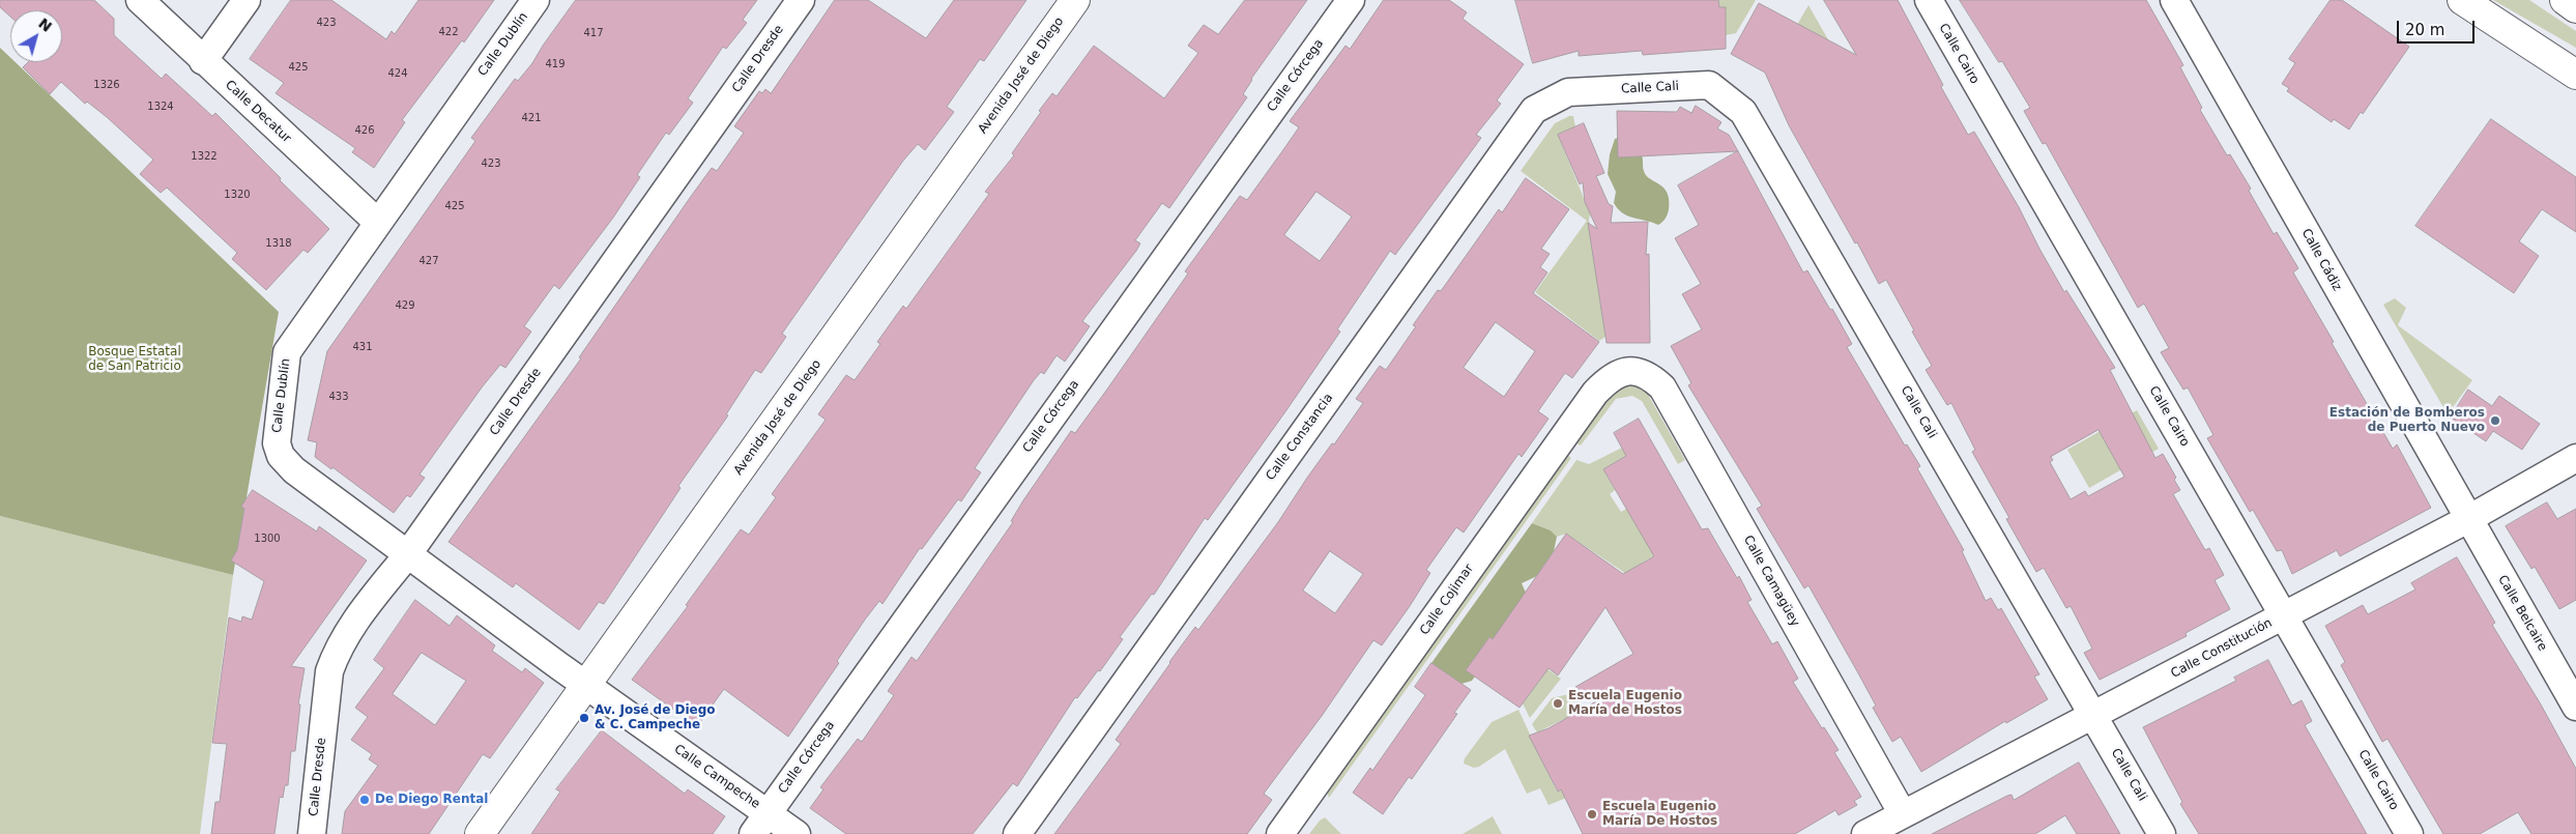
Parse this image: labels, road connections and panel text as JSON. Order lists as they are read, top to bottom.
{
  "streets": {
    "main road": ["Avenida José de Diego"],
    "street": [
      "Calle Dublín",
      "Calle Cairo",
      "Calle Dresde",
      "Calle Córcega",
      "Calle Cali",
      "Calle Decatur",
      "Calle Cádiz",
      "Calle Constancia",
      "Calle Camagüey",
      "Calle Cojimar",
      "Calle Belcaire",
      "Calle Constitución",
      "Calle Campeche"
    ]
  },
  "crossings": [
    ["Calle Dublín", "Calle Dresde"],
    ["Calle Dublín", "Avenida José de Diego"],
    ["Calle Dublín", "Calle Decatur"],
    ["Calle Dublín", "Calle Campeche"],
    ["Calle Cairo", "Calle Constitución"],
    ["Avenida José de Diego", "Calle Campeche"],
    ["Calle Córcega", "Calle Campeche"],
    ["Calle Cali", "Calle Constancia"],
    ["Calle Cali", "Calle Constitución"],
    ["Calle Cádiz", "Calle Belcaire"],
    ["Calle Cádiz", "Calle Constitución"],
    ["Calle Camagüey", "Calle Cojimar"],
    ["Calle Camagüey", "Calle Constitución"],
    ["Calle Belcaire", "Calle Constitución"]
  ],
  "parks": ["Bosque Estatal de San Patricio"],
  "places": [
    "Estación de Bomberos de Puerto Nuevo",
    "Escuela Eugenio María de Hostos",
    "Av. José de Diego & C. Campeche",
    "De Diego Rental",
    "Escuela Eugenio María De Hostos"
  ],
  "house_numbers": [
    "423",
    "422",
    "417",
    "419",
    "425",
    "424",
    "1326",
    "1324",
    "421",
    "426",
    "1322",
    "423",
    "1320",
    "425",
    "1318",
    "427",
    "429",
    "431",
    "433",
    "1300"
  ],
  "scale_bar": "20 m",
  "north": "top right"
}
